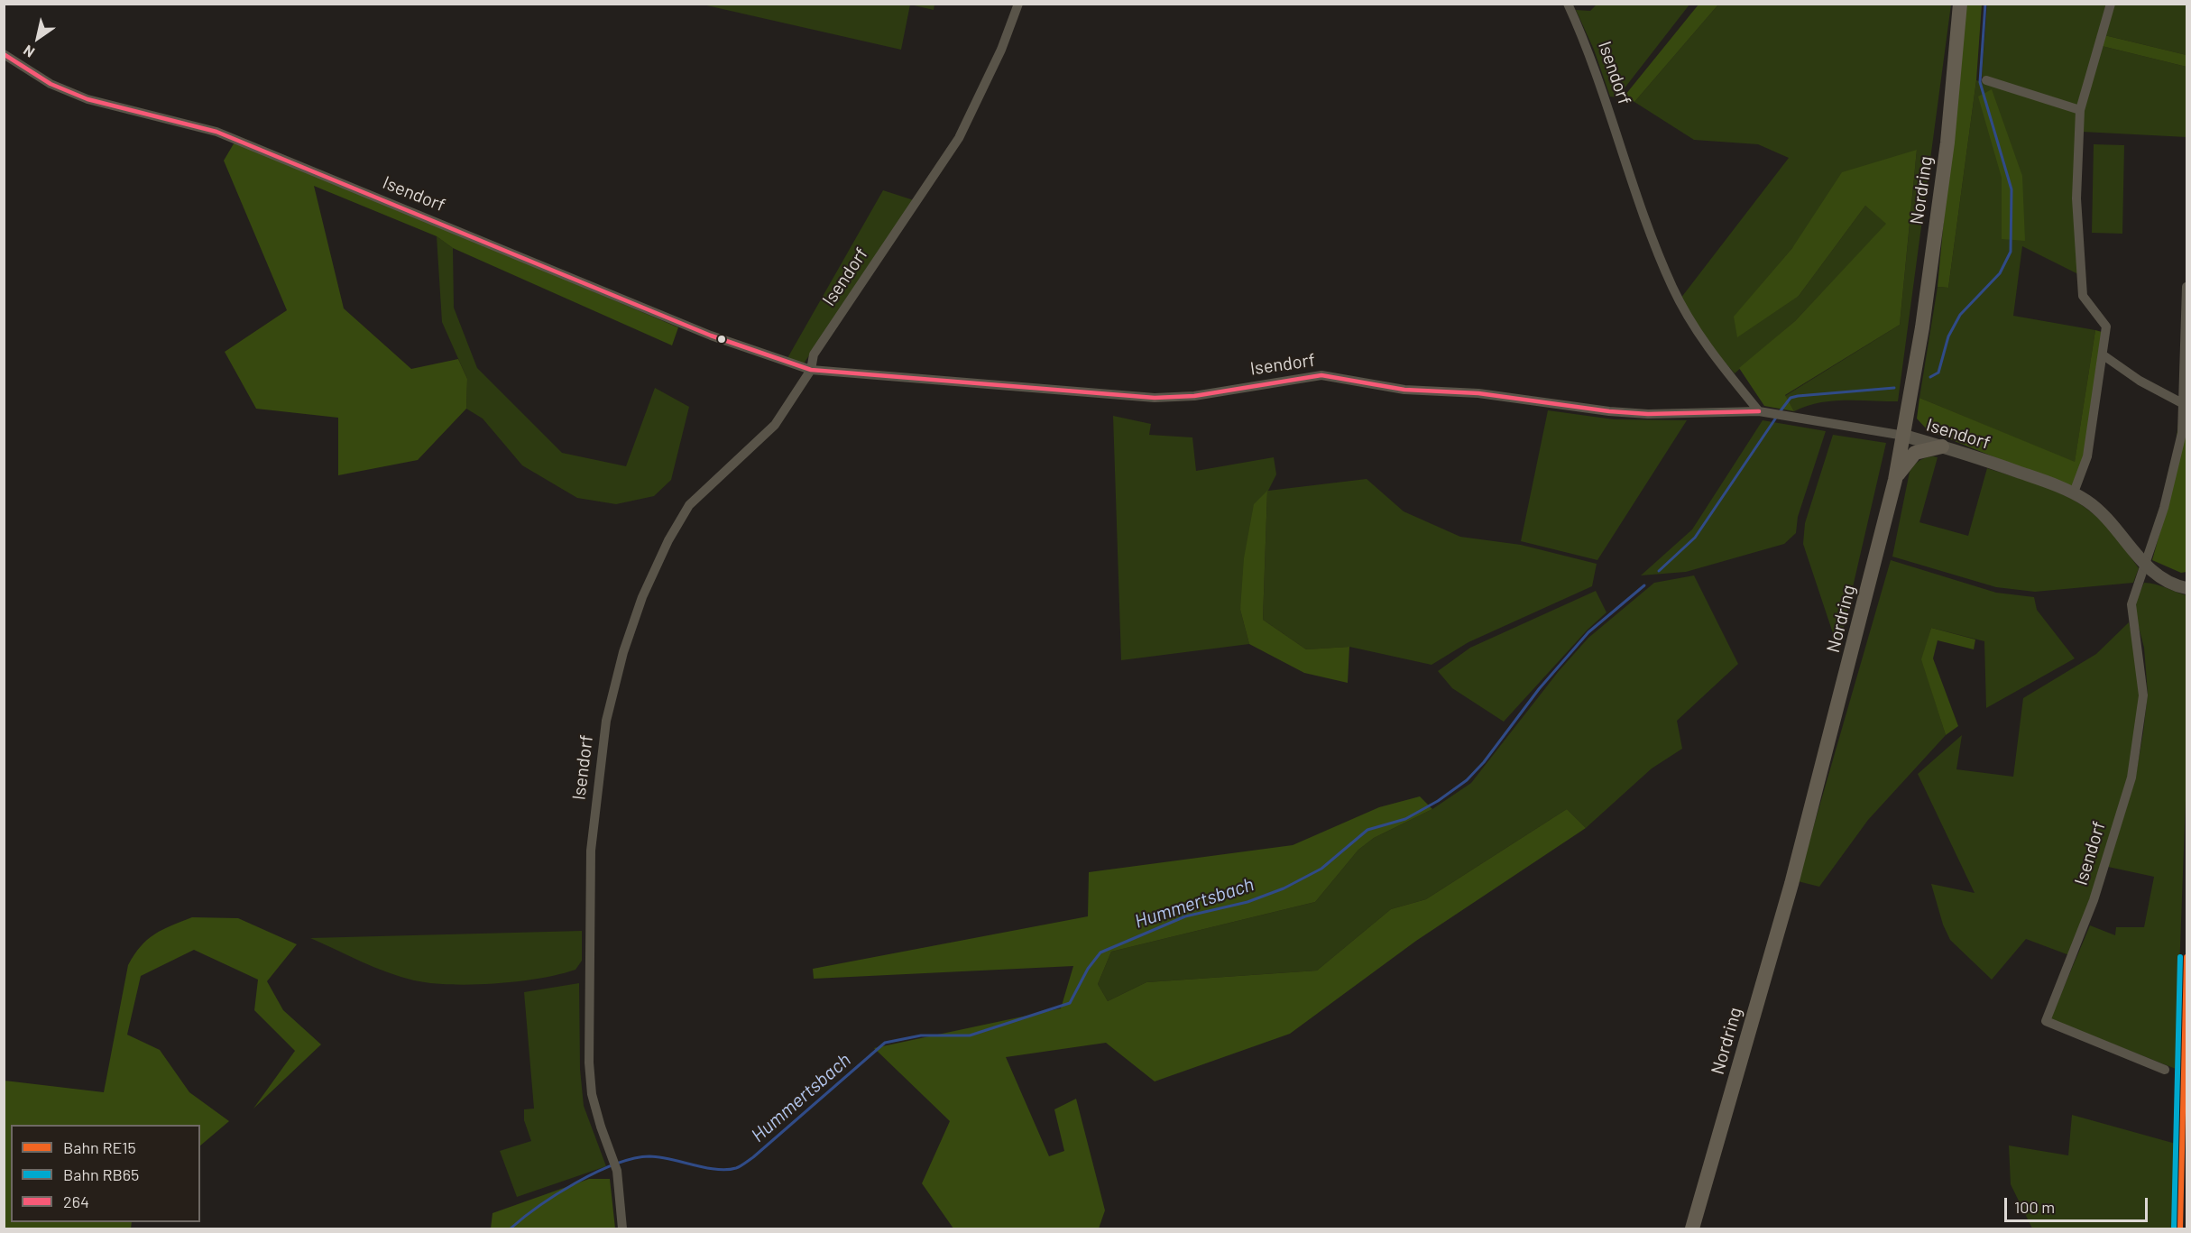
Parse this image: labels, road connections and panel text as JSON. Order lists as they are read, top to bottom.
{
  "streets": {
    "main road": ["Nordring"],
    "street": ["Isendorf"]
  },
  "crossings": [
    ["Isendorf", "Nordring"]
  ],
  "water": ["Hummertsbach"],
  "lines": ["transit line 264", "rail line RE15", "rail line RB65"],
  "legend": ["Bahn RE15", "Bahn RB65", "264"],
  "scale_bar": "100 m",
  "north": "bottom left"
}
